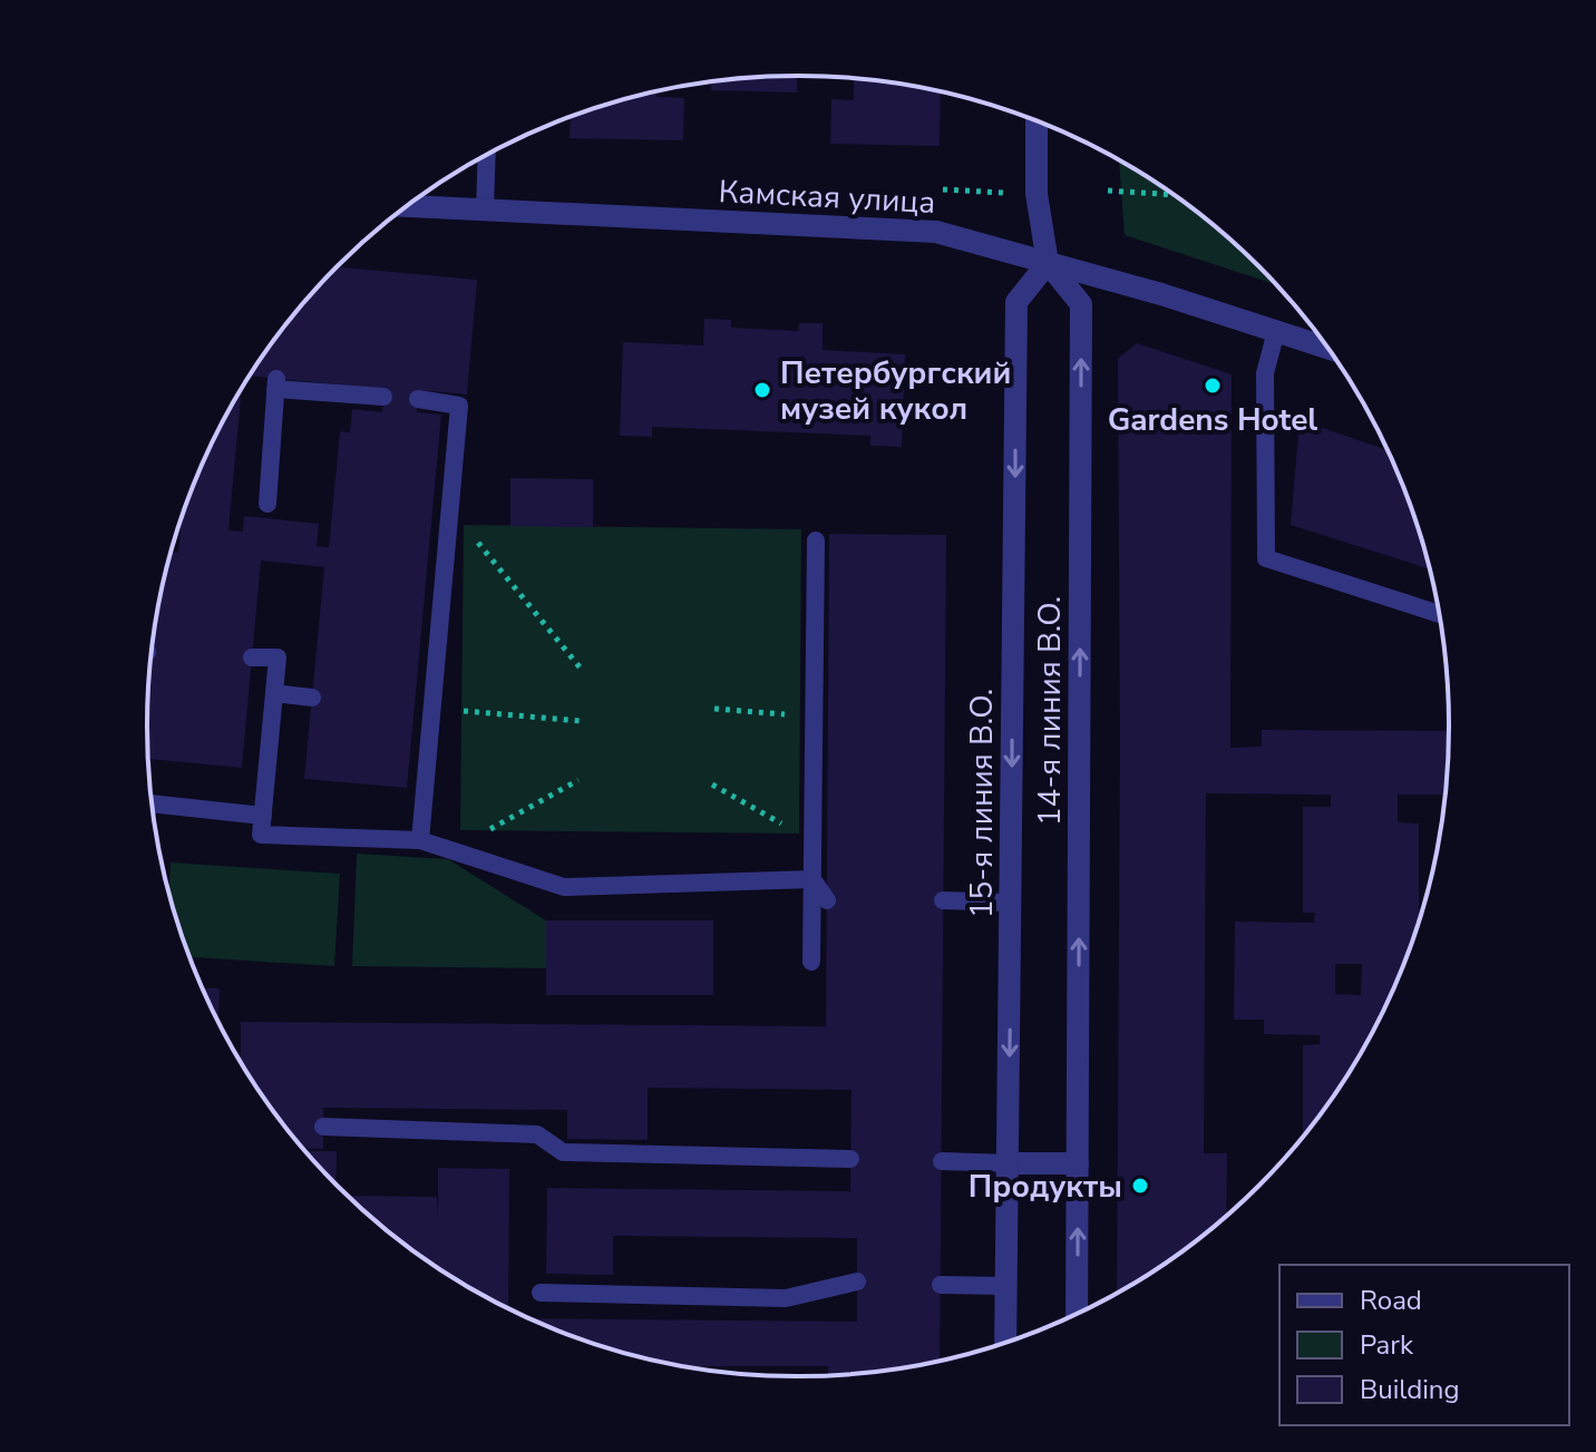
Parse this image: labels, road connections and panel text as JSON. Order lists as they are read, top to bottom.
{
  "streets": {
    "street": ["Камская улица", "14-я линия В.О.", "15-я линия В.О."]
  },
  "crossings": [
    ["Камская улица", "14-я линия В.О."],
    ["Камская улица", "15-я линия В.О."],
    ["14-я линия В.О.", "15-я линия В.О."]
  ],
  "one_way": ["14-я линия В.О.", "15-я линия В.О."],
  "places": ["Gardens Hotel", "Петербургский музей кукол", "Продукты"],
  "legend": ["Road", "Park", "Building"]
}
